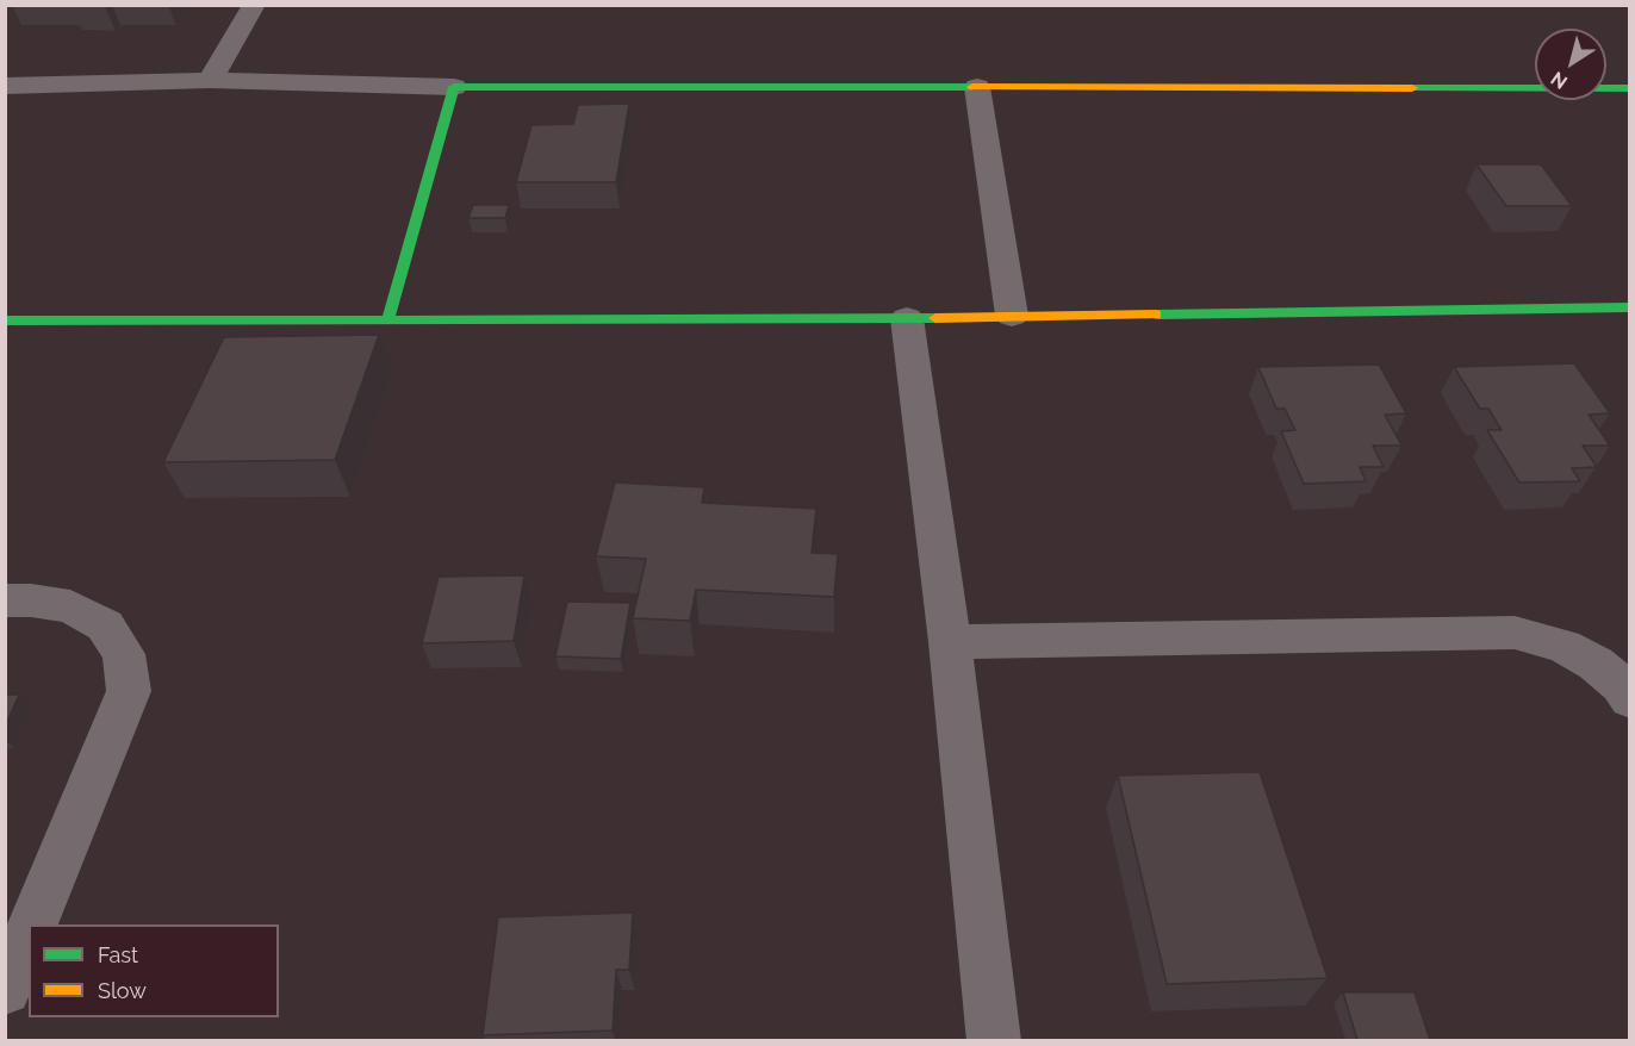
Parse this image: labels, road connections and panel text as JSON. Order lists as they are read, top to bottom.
{
  "legend": ["Fast", "Slow"],
  "north": "bottom left"
}
